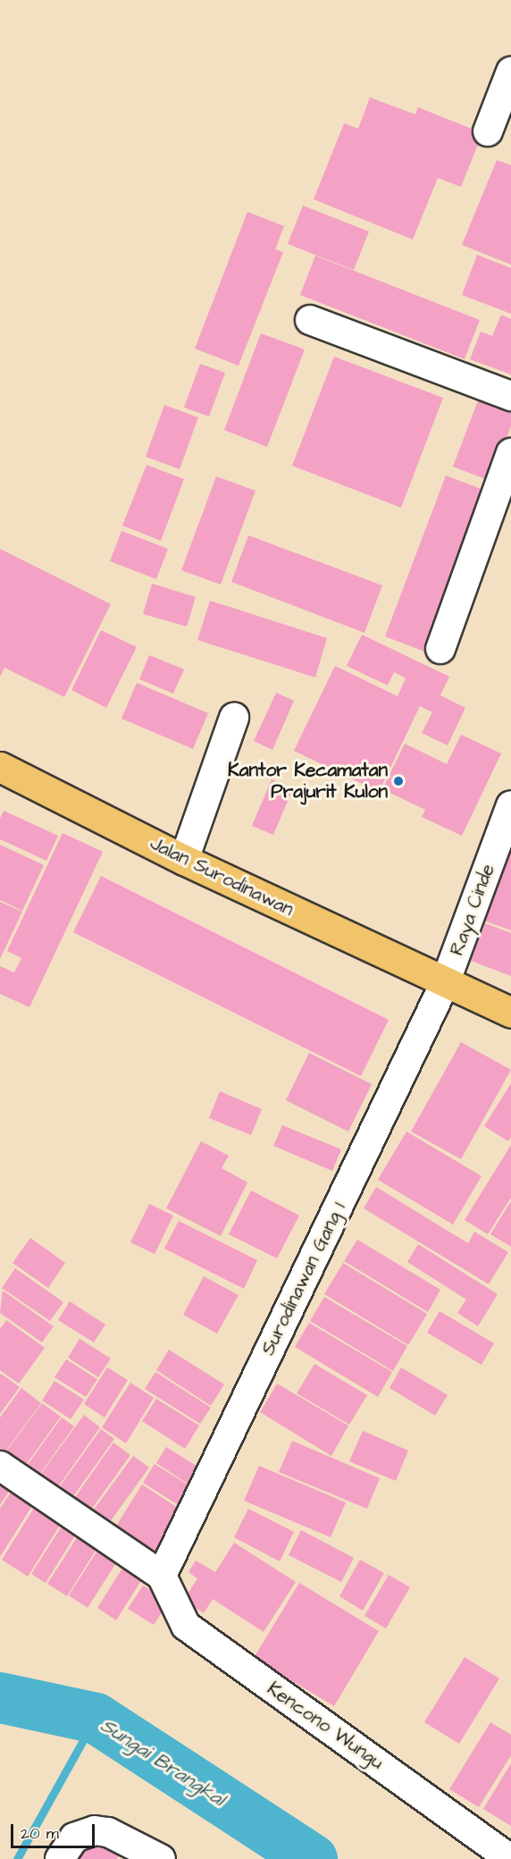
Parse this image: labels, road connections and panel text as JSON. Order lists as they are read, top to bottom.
{
  "streets": {
    "main road": ["Jalan Surodinawan"],
    "street": ["Raya Cinde", "Surodinawan Gang 1", "Kencono Wungu"]
  },
  "crossings": [
    ["Jalan Surodinawan", "Raya Cinde"],
    ["Jalan Surodinawan", "Surodinawan Gang 1"],
    ["Raya Cinde", "Surodinawan Gang 1"],
    ["Surodinawan Gang 1", "Kencono Wungu"]
  ],
  "water": ["Sungai Brangkal"],
  "places": ["Kantor Kecamatan Prajurit Kulon"],
  "scale_bar": "20 m"
}
